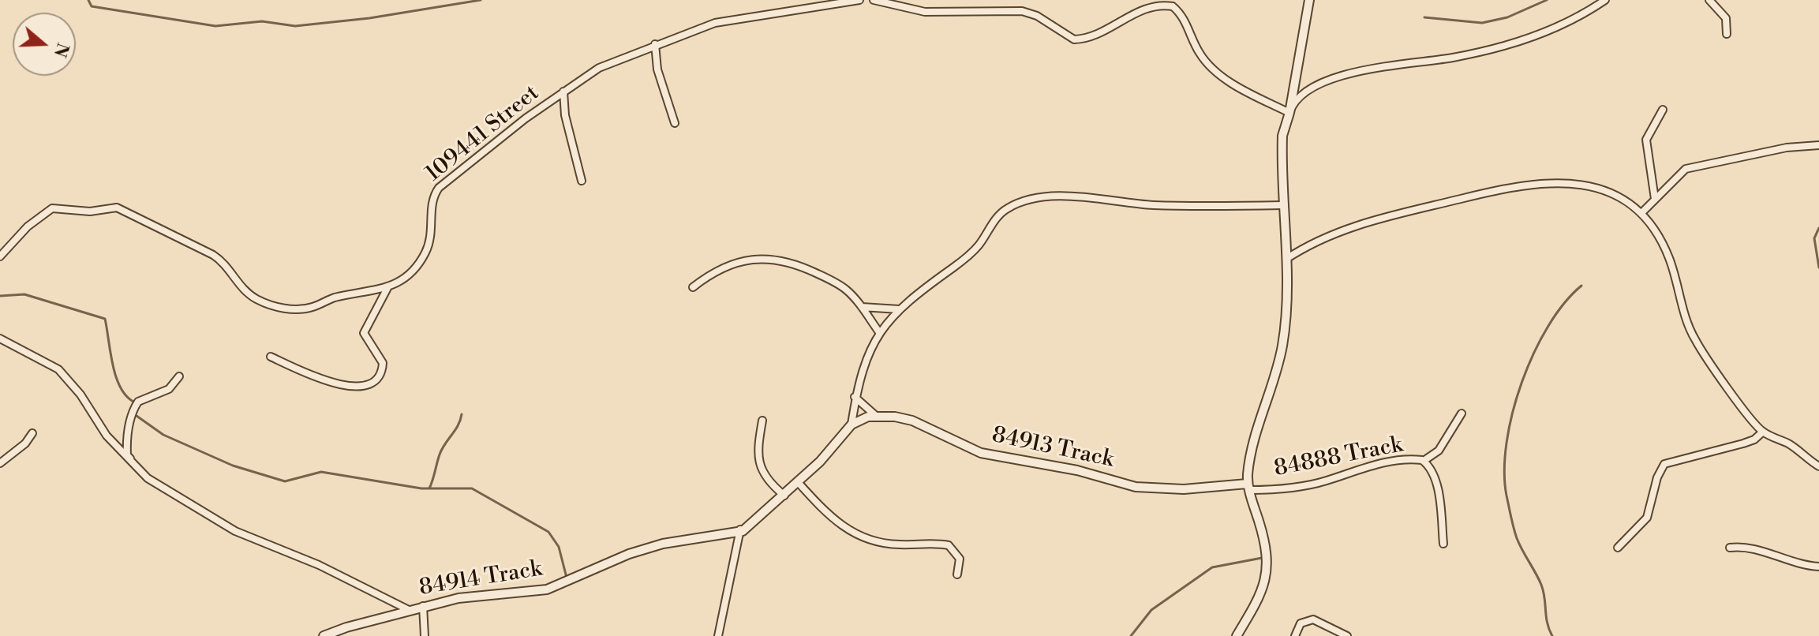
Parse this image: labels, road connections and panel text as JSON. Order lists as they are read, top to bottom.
{
  "streets": {
    "street": [
      "109441 Street",
      "84913 Track",
      "84888 Track",
      "84914 Track"
    ]
  },
  "crossings": [
    ["84913 Track", "84888 Track"],
    ["84913 Track", "84914 Track"]
  ],
  "north": "right"
}
